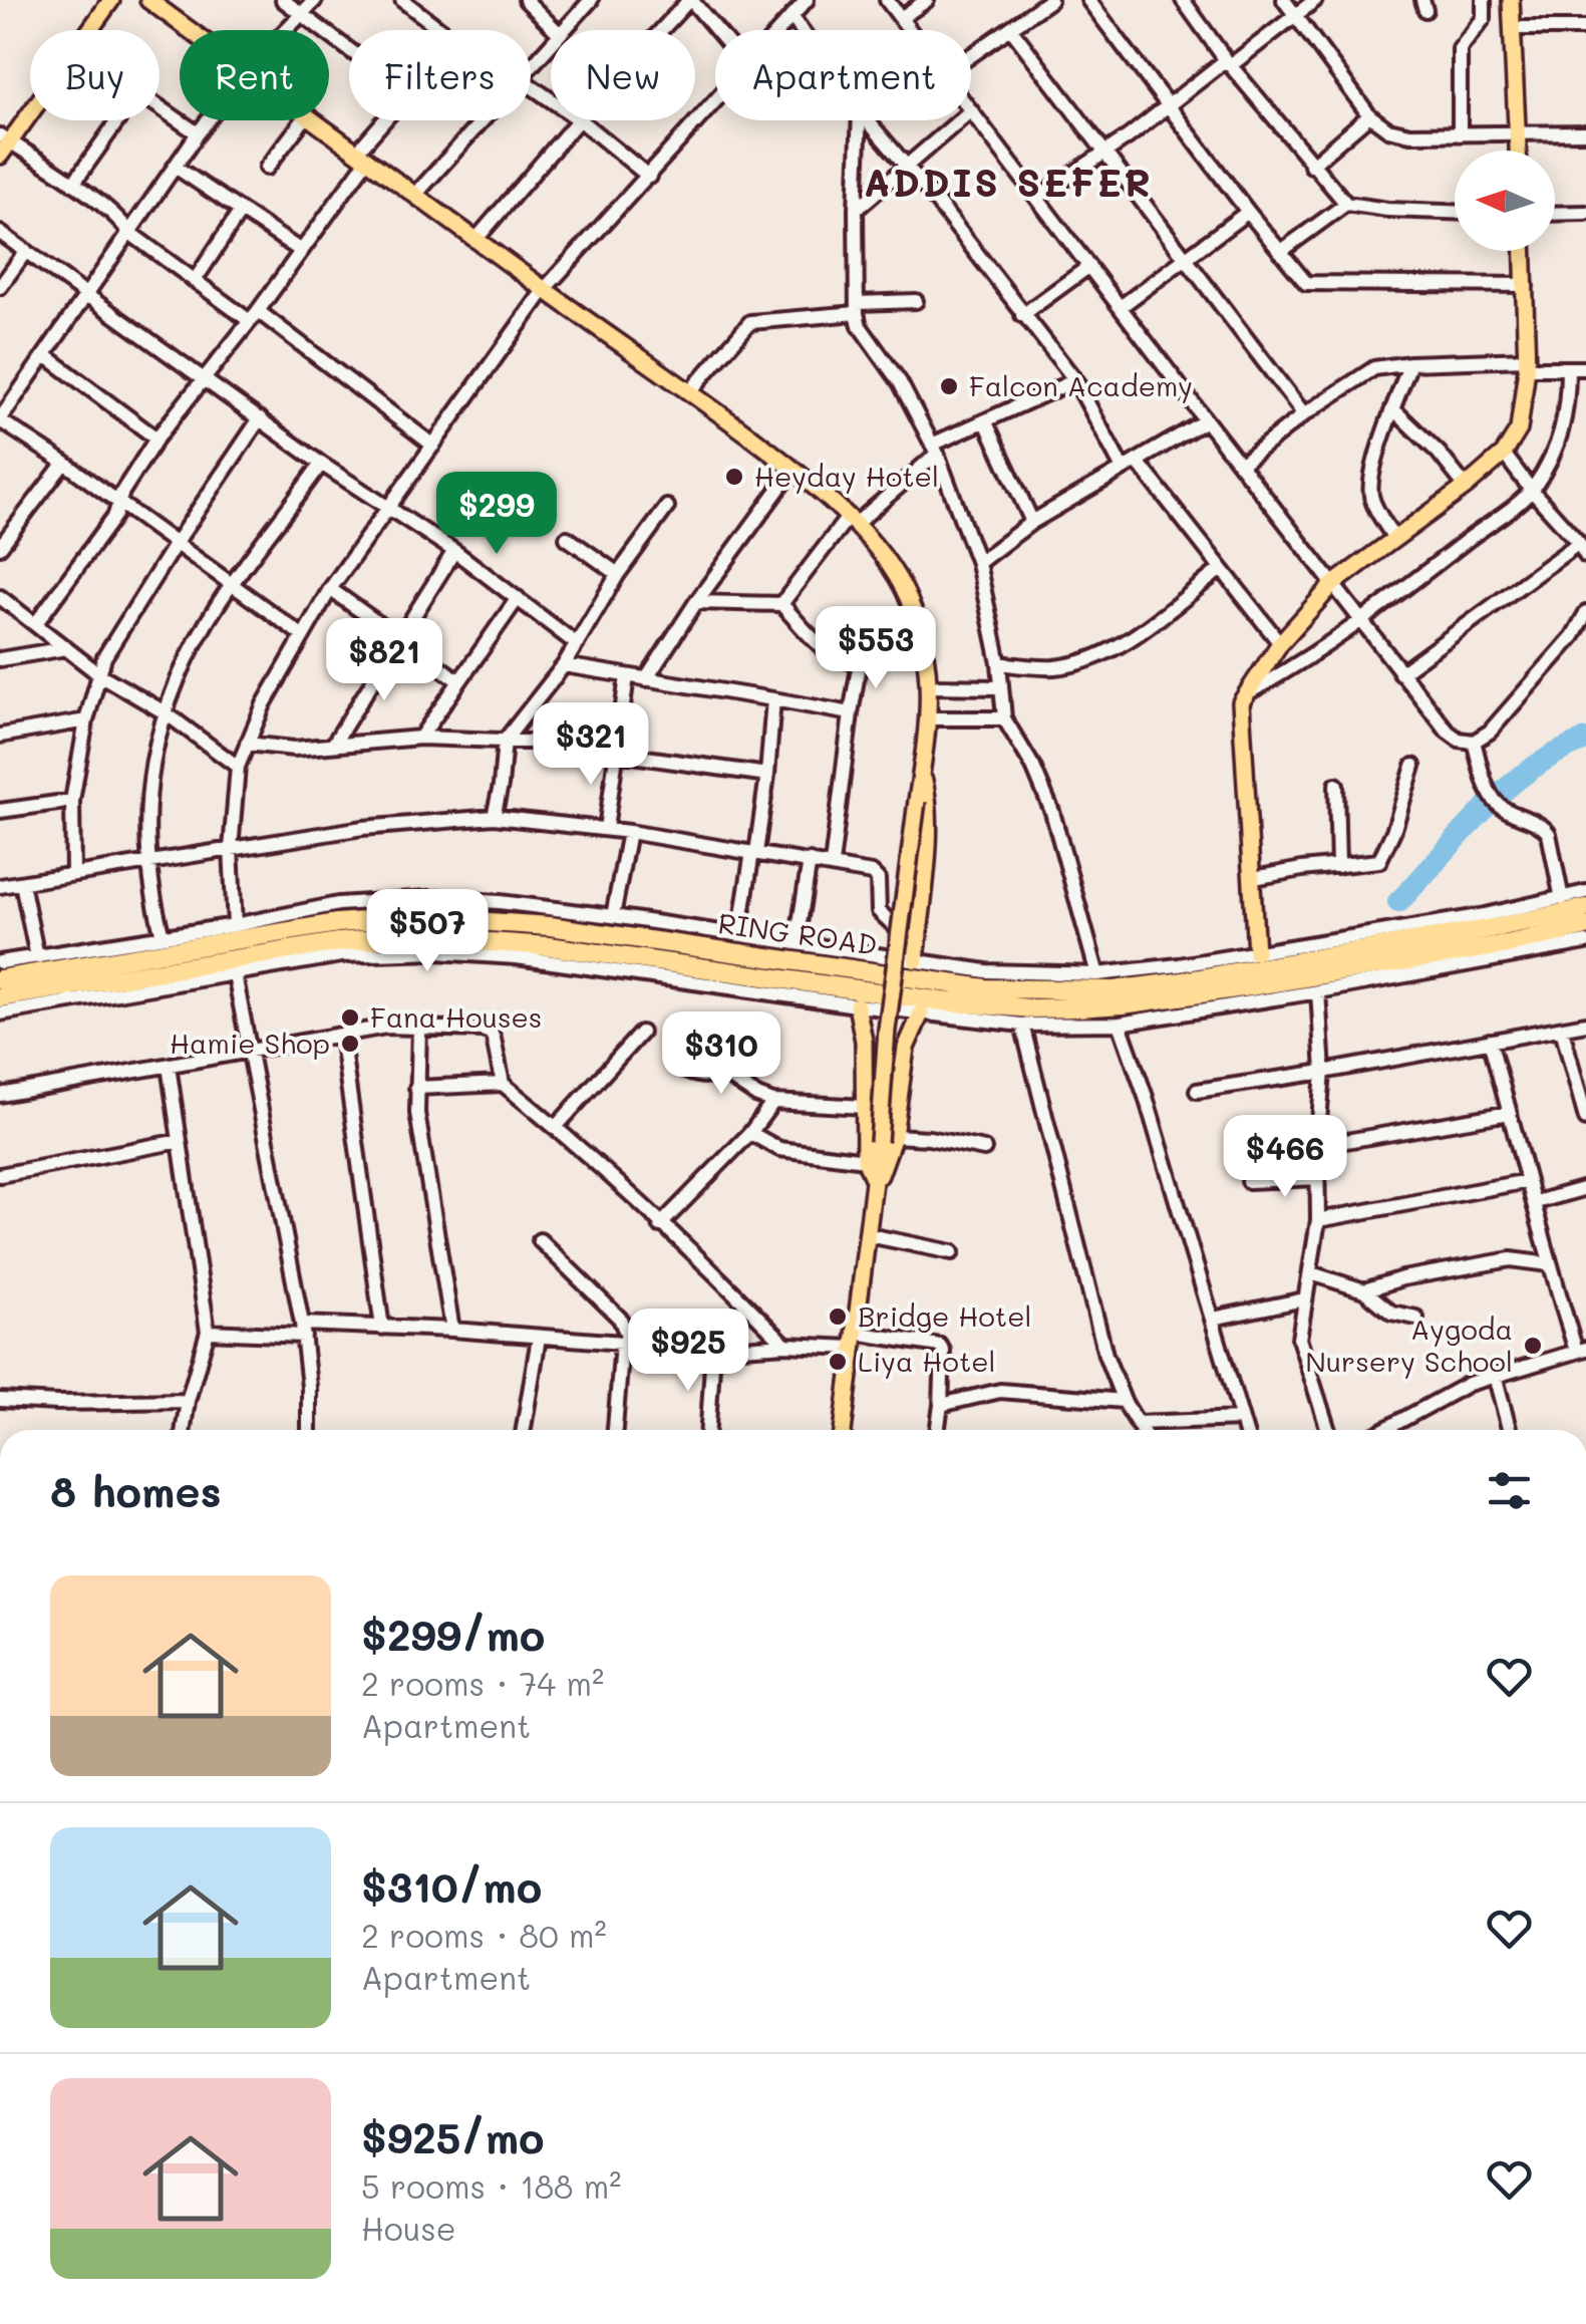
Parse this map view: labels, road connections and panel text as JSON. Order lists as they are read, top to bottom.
{
  "streets": {
    "highway": ["RING ROAD"]
  },
  "districts": ["ADDIS SEFER"],
  "places": [
    "Falcon Academy",
    "Heyday Hotel",
    "Fana Houses",
    "Hamie Shop",
    "Bridge Hotel",
    "Aygoda Nursery School",
    "Liya Hotel"
  ],
  "north": "left",
  "page": {
    "chip": [
      "Buy",
      "Rent",
      "Filters",
      "New",
      "Apartment"
    ],
    "price": [
      "$299",
      "$553",
      "$821",
      "$321",
      "$507",
      "$310",
      "$466",
      "$925"
    ],
    "heading": "8 homes",
    "list": [
      {
        "name": "$299/mo",
        "note": "2 rooms · 74 m² · Apartment"
      },
      {
        "name": "$310/mo",
        "note": "2 rooms · 80 m² · Apartment"
      },
      {
        "name": "$925/mo",
        "note": "5 rooms · 188 m² · House"
      }
    ]
  }
}
